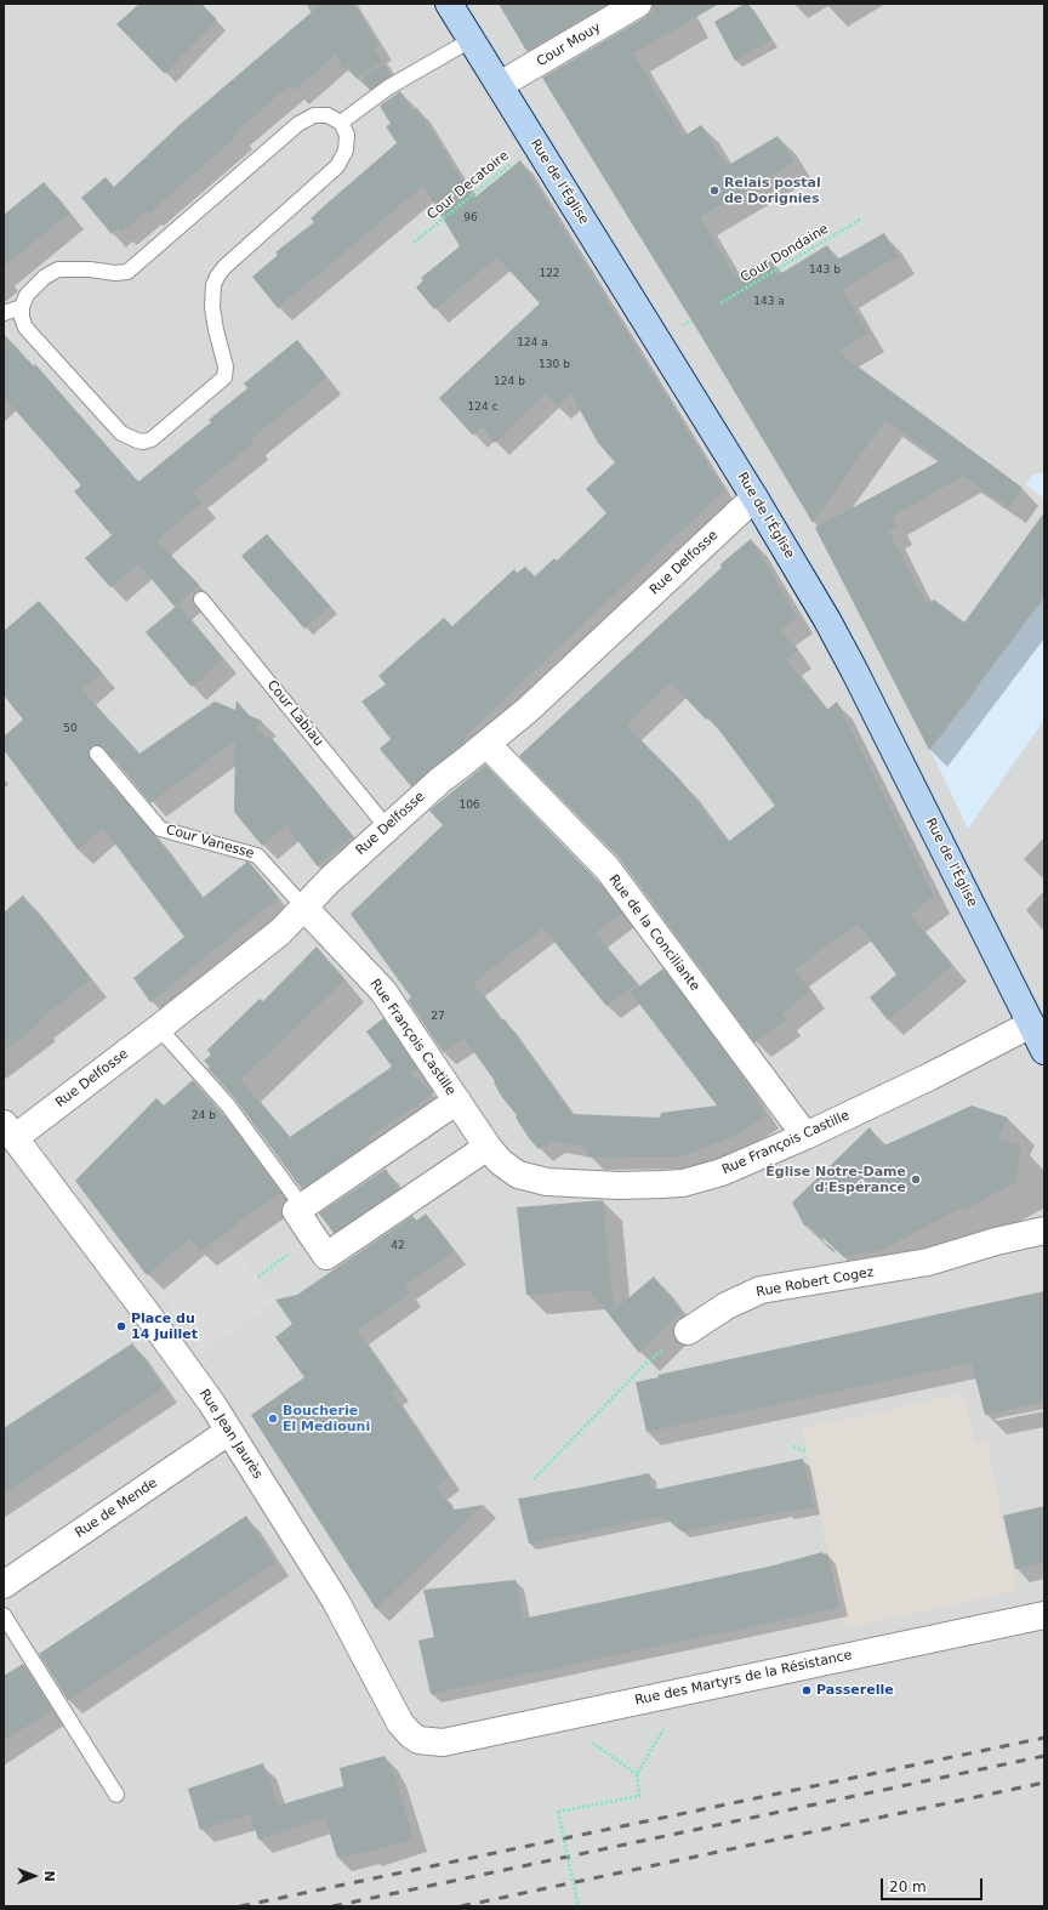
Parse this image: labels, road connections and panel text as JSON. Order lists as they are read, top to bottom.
{
  "streets": {
    "street": [
      "Cour Mouy",
      "Rue de l'Église",
      "Rue Delfosse",
      "Rue de la Conciliante",
      "Rue François Castille",
      "Rue Robert Cogez",
      "Rue Jean Jaurès",
      "Rue de Mende",
      "Rue des Martyrs de la Résistance"
    ],
    "lane": ["Cour Labiau", "Cour Vanesse"],
    "path": ["Cour Decatoire", "Cour Dondaine"]
  },
  "crossings": [
    ["Cour Mouy", "Rue de l'Église"],
    ["Rue de l'Église", "Cour Decatoire"],
    ["Rue de l'Église", "Rue Delfosse"],
    ["Rue de l'Église", "Rue François Castille"],
    ["Rue Delfosse", "Cour Labiau"],
    ["Rue Delfosse", "Cour Vanesse"],
    ["Rue Delfosse", "Rue de la Conciliante"],
    ["Rue Delfosse", "Rue François Castille"],
    ["Rue Delfosse", "Rue Jean Jaurès"],
    ["Cour Vanesse", "Rue François Castille"],
    ["Rue de la Conciliante", "Rue François Castille"],
    ["Rue Jean Jaurès", "Rue de Mende"],
    ["Rue Jean Jaurès", "Rue des Martyrs de la Résistance"]
  ],
  "places": [
    "Relais postal de Dorignies",
    "Église Notre-Dame d'Espérance",
    "Place du 14 Juillet",
    "Boucherie El Mediouni",
    "Passerelle"
  ],
  "house_numbers": [
    "96",
    "143 b",
    "122",
    "143 a",
    "124 a",
    "130 b",
    "124 b",
    "124 c",
    "50",
    "106",
    "27",
    "24 b",
    "42"
  ],
  "scale_bar": "20 m",
  "north": "right"
}
